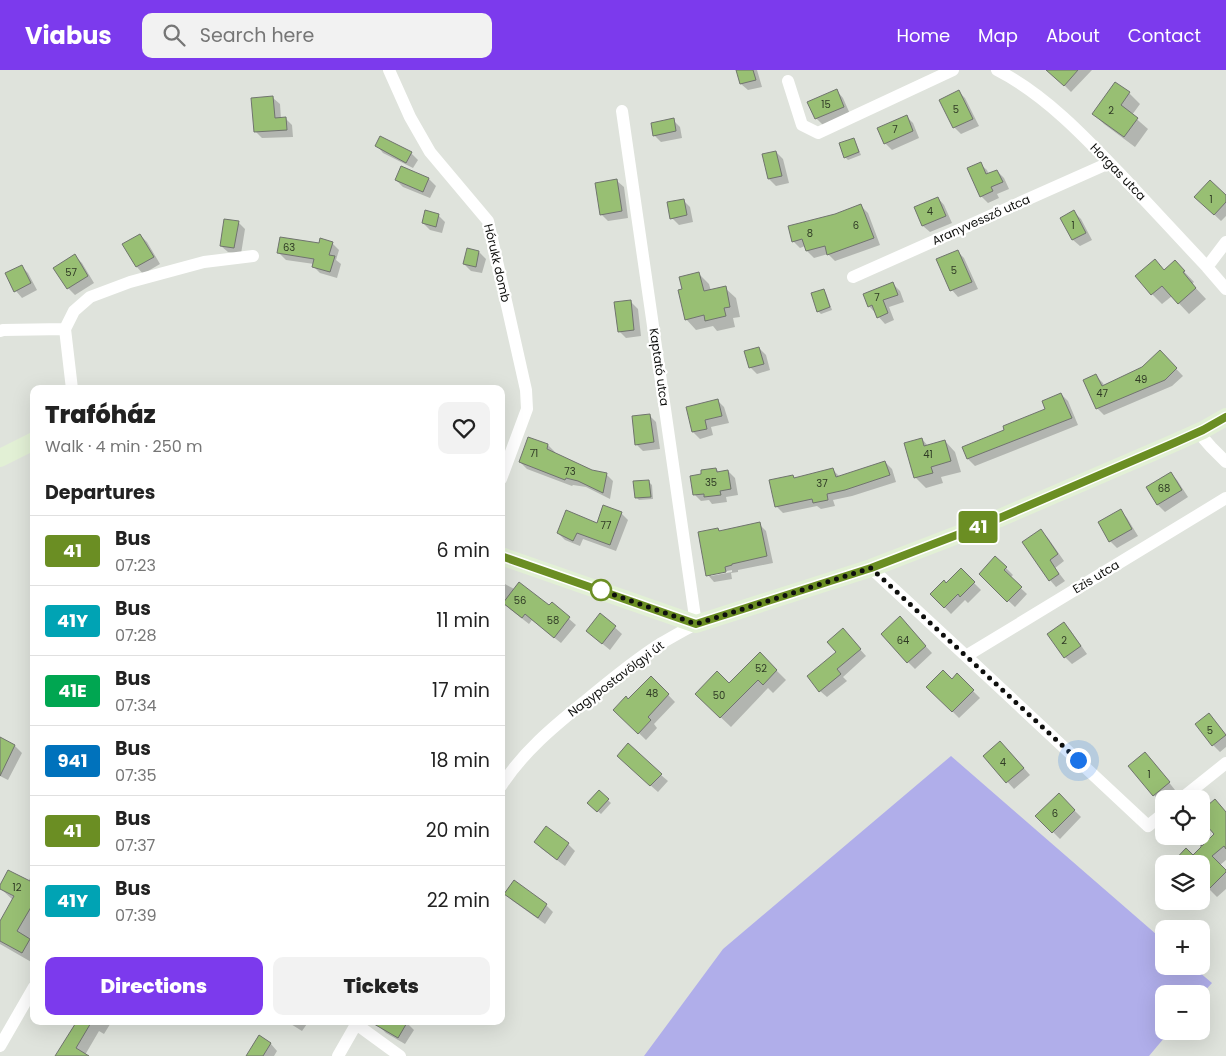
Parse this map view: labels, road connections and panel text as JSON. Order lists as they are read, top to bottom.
{
  "streets": {
    "street": [
      "Horgas utca",
      "Aranyvessző utca",
      "Hórukk domb",
      "Kaptató utca",
      "Ezis utca",
      "Nagypostavölgyi út"
    ]
  },
  "crossings": [
    ["Horgas utca", "Aranyvessző utca"],
    ["Kaptató utca", "Nagypostavölgyi út"]
  ],
  "lines": ["bus line 41"],
  "house_numbers": [
    "15",
    "5",
    "2",
    "7",
    "1",
    "4",
    "6",
    "1",
    "8",
    "63",
    "5",
    "57",
    "7",
    "49",
    "47",
    "71",
    "41",
    "73",
    "35",
    "37",
    "68",
    "77",
    "56",
    "58",
    "64",
    "2",
    "52",
    "48",
    "50",
    "5",
    "4",
    "1",
    "6",
    "12"
  ],
  "page": {
    "header": "Viabus",
    "search": "Search here",
    "nav": [
      "Home",
      "Map",
      "About",
      "Contact"
    ],
    "on_map": "41",
    "heading": [
      ["Trafóház", "Walk · 4 min · 250 m"],
      "Departures"
    ],
    "list": [
      {
        "mark": "41",
        "name": "Bus",
        "note": "07:23",
        "value": "6 min"
      },
      {
        "mark": "41Y",
        "name": "Bus",
        "note": "07:28",
        "value": "11 min"
      },
      {
        "mark": "41E",
        "name": "Bus",
        "note": "07:34",
        "value": "17 min"
      },
      {
        "mark": "941",
        "name": "Bus",
        "note": "07:35",
        "value": "18 min"
      },
      {
        "mark": "41",
        "name": "Bus",
        "note": "07:37",
        "value": "20 min"
      },
      {
        "mark": "41Y",
        "name": "Bus",
        "note": "07:39",
        "value": "22 min"
      }
    ],
    "map_buttons": ["+", "−"],
    "buttons": ["Directions", "Tickets"]
  }
}
